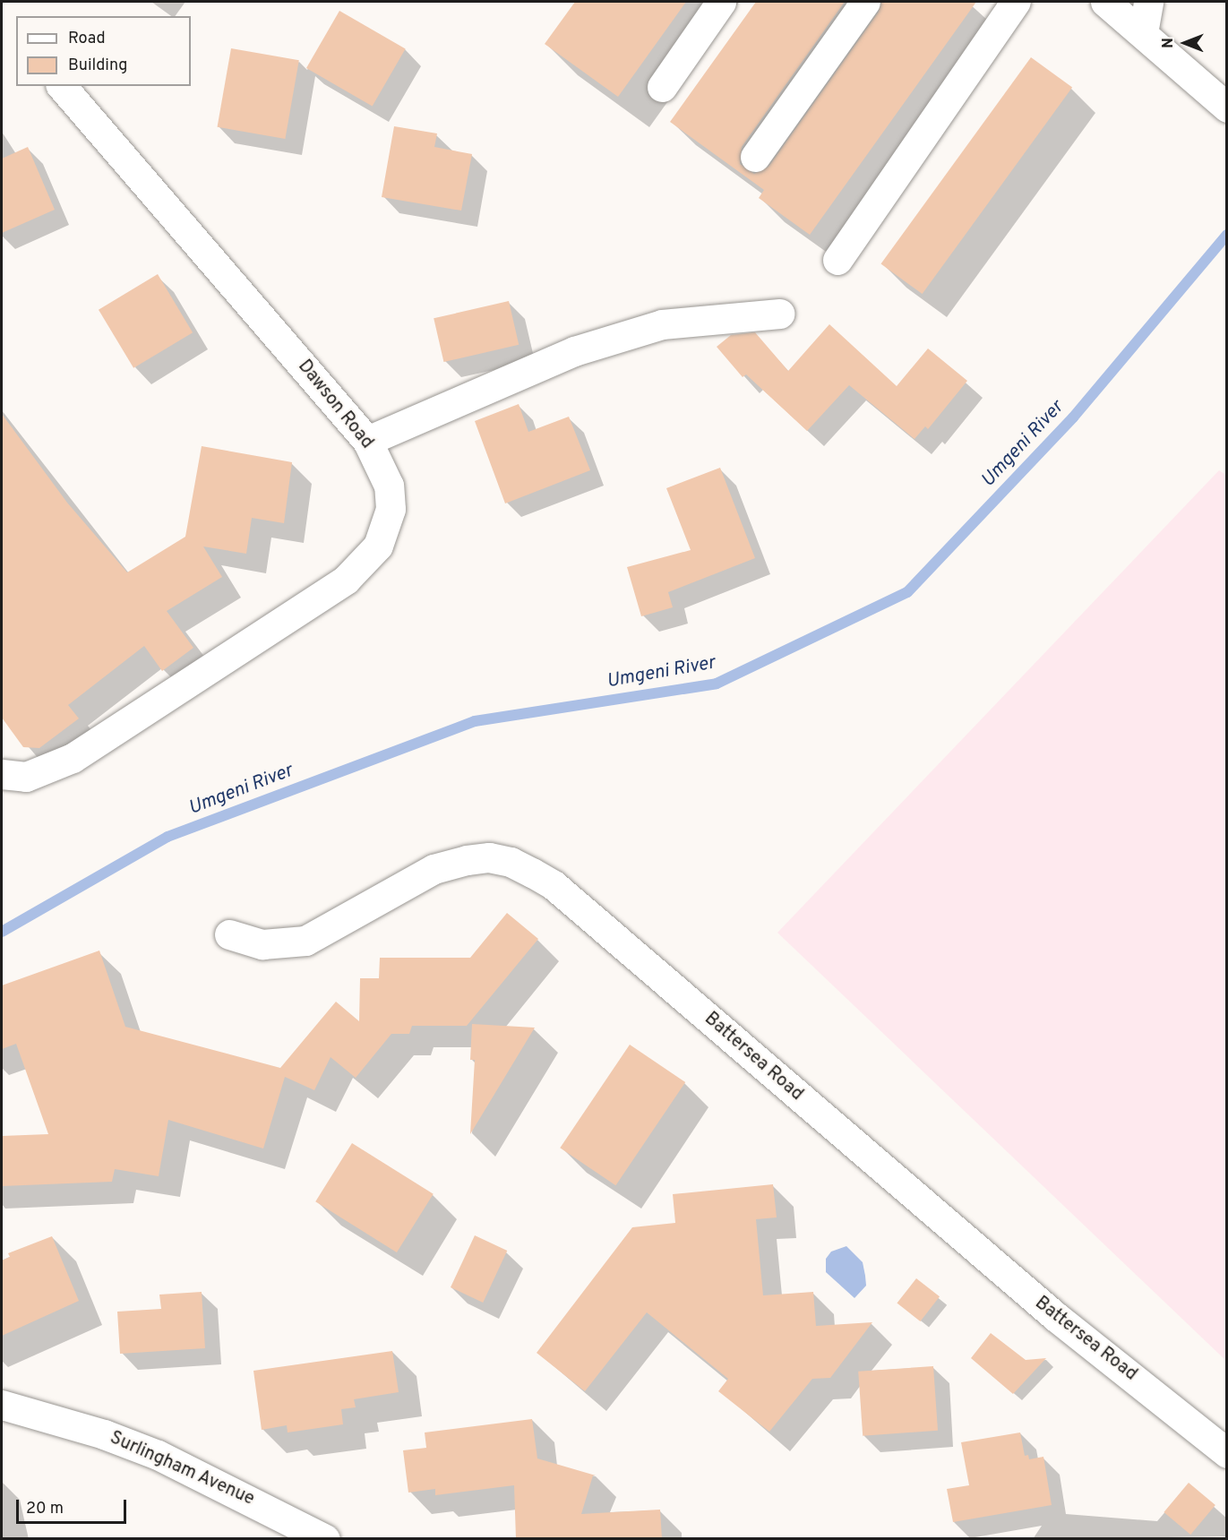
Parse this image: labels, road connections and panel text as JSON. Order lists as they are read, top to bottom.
{
  "streets": {
    "street": ["Dawson Road", "Battersea Road", "Surlingham Avenue"]
  },
  "water": ["Umgeni River"],
  "legend": ["Road", "Building"],
  "scale_bar": "20 m",
  "north": "left"
}
